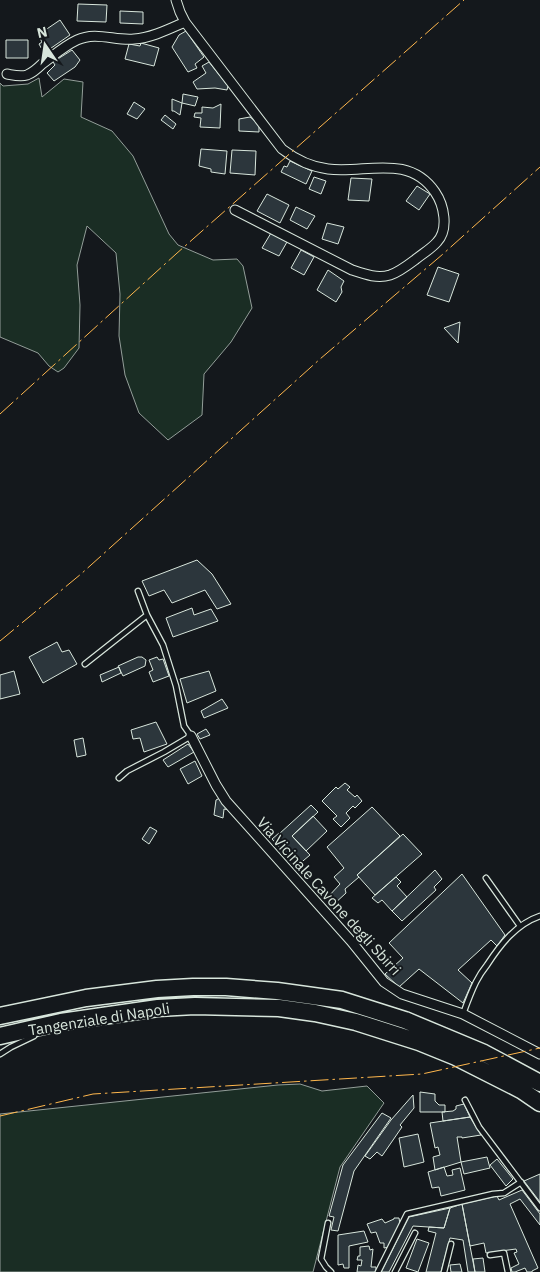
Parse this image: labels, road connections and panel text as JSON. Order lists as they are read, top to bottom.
{
  "streets": {
    "highway": ["Tangenziale di Napoli"],
    "street": ["Via Vicinale Cavone degli Sbirri"]
  },
  "north": "top"
}
